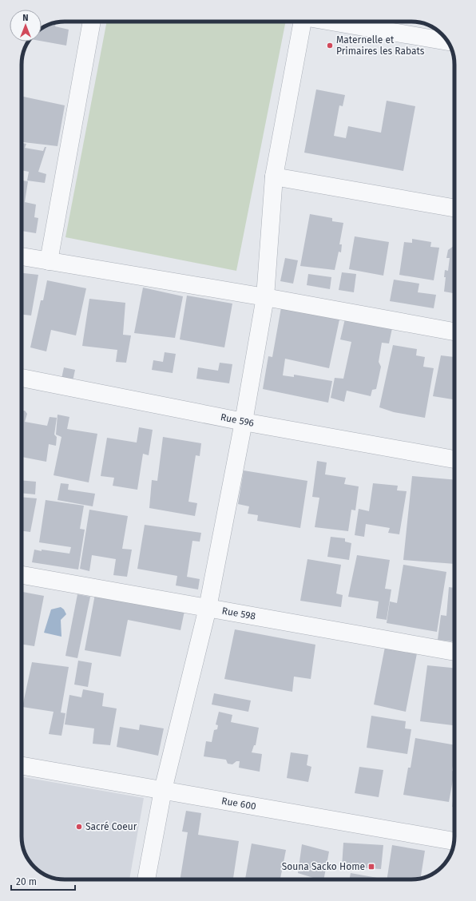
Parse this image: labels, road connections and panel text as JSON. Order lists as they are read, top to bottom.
{
  "streets": {
    "street": ["Rue 596", "Rue 598", "Rue 600"]
  },
  "places": {
    "other": ["Maternelle et Primaires les Rabats", "Sacré Coeur"],
    "transit": ["Souna Sacko Home"]
  },
  "scale_bar": "20 m",
  "north": "top"
}
